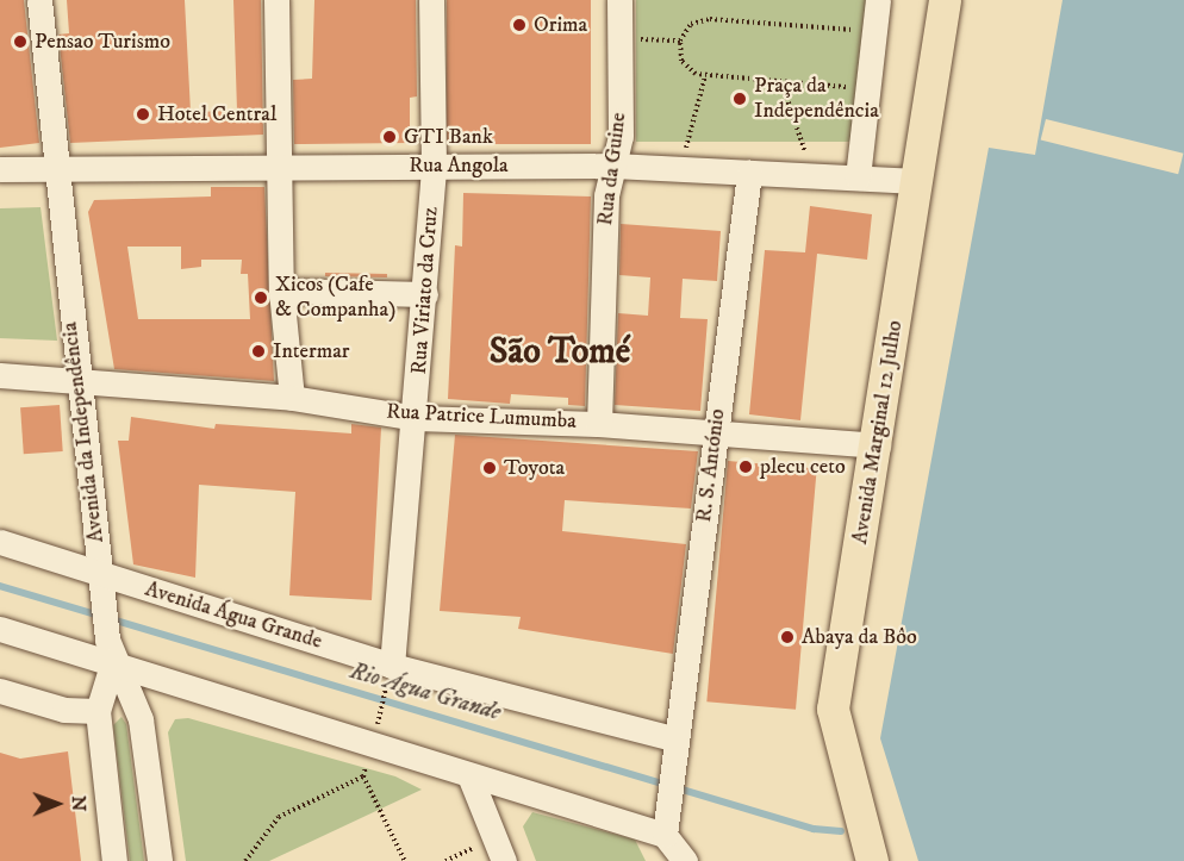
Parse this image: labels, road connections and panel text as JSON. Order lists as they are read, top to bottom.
{
  "streets": {
    "main road": ["Avenida Marginal 12 Julho"],
    "street": [
      "Rua Angola",
      "Rua da Guine",
      "Rua Viriato da Cruz",
      "Rua Patrice Lumumba",
      "Avenida da Independência",
      "R. S. António",
      "Avenida Água Grande"
    ]
  },
  "crossings": [
    ["Rua Angola", "Rua da Guine"],
    ["Rua Angola", "Rua Viriato da Cruz"],
    ["Rua Angola", "Avenida da Independência"],
    ["Rua Angola", "Avenida Marginal 12 Julho"],
    ["Rua Angola", "R. S. António"],
    ["Rua da Guine", "Rua Patrice Lumumba"],
    ["Rua Viriato da Cruz", "Rua Patrice Lumumba"],
    ["Rua Viriato da Cruz", "Avenida Água Grande"],
    ["Rua Patrice Lumumba", "Avenida da Independência"],
    ["Rua Patrice Lumumba", "Avenida Marginal 12 Julho"],
    ["Rua Patrice Lumumba", "R. S. António"],
    ["Avenida da Independência", "Avenida Água Grande"],
    ["R. S. António", "Avenida Água Grande"]
  ],
  "districts": ["São Tomé"],
  "water": ["Rio Água Grande"],
  "places": [
    "Orima",
    "Pensao Turismo",
    "Praça da Independência",
    "Hotel Central",
    "GTI Bank",
    "Xicos (Cafe & Companha)",
    "Intermar",
    "plecu ceto",
    "Toyota",
    "Abaya da Bôo"
  ],
  "north": "right"
}
